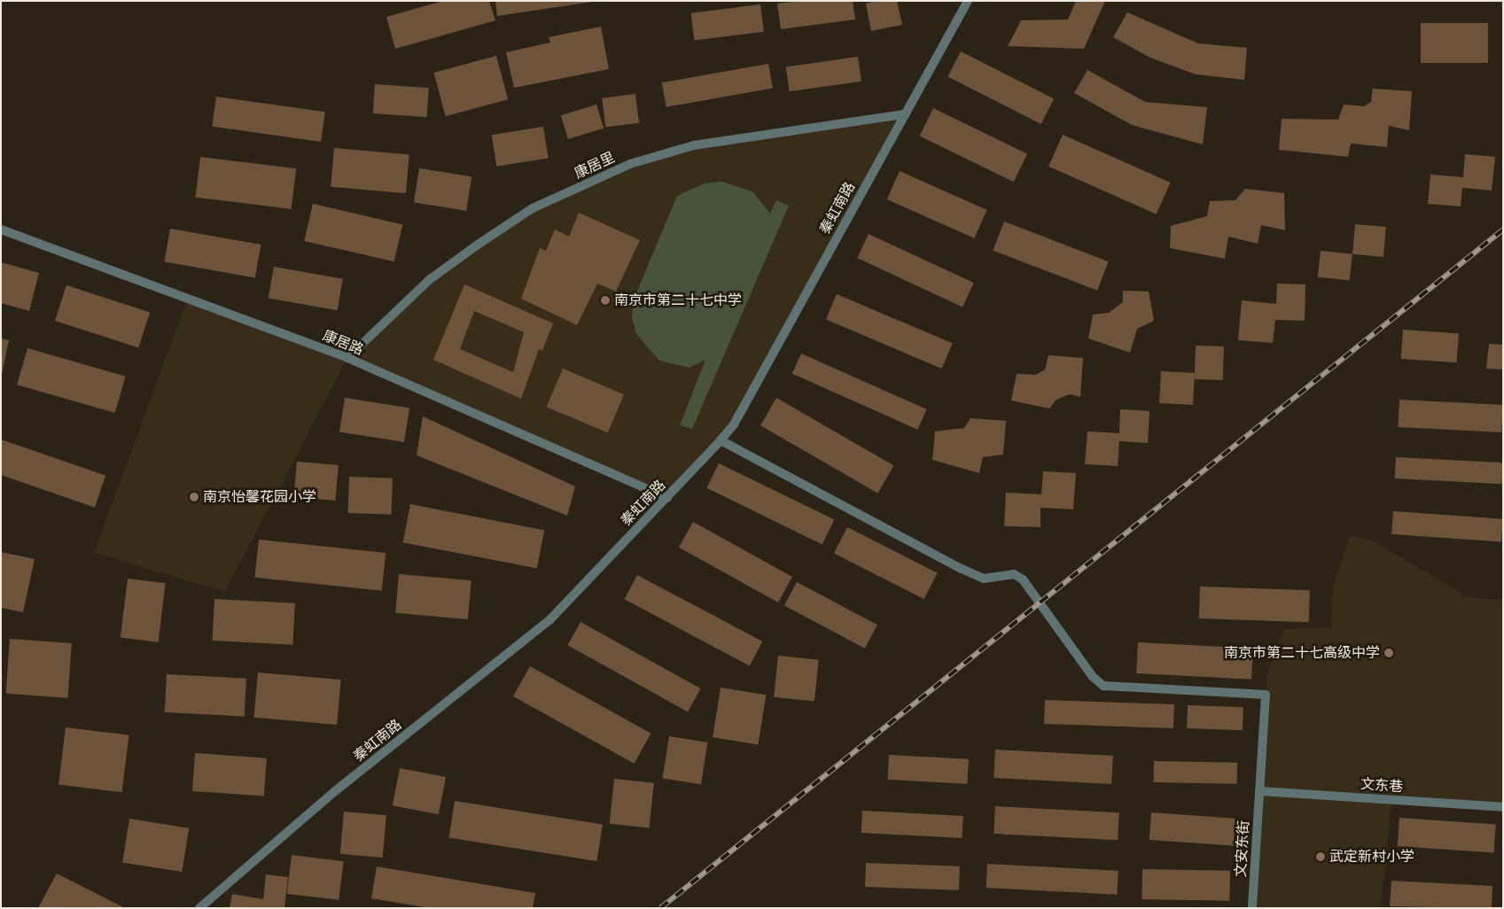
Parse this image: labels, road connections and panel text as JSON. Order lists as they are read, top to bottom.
{
  "streets": {
    "street": [
      "康居里",
      "秦虹南路",
      "康居路",
      "文东巷",
      "文安东街"
    ]
  },
  "crossings": [
    ["康居里", "秦虹南路"],
    ["康居里", "康居路"],
    ["秦虹南路", "康居路"],
    ["秦虹南路", "文安东街"],
    ["文东巷", "文安东街"]
  ],
  "places": [
    "南京市第二十七中学",
    "南京怡馨花园小学",
    "南京市第二十七高级中学",
    "武定新村小学"
  ]
}
